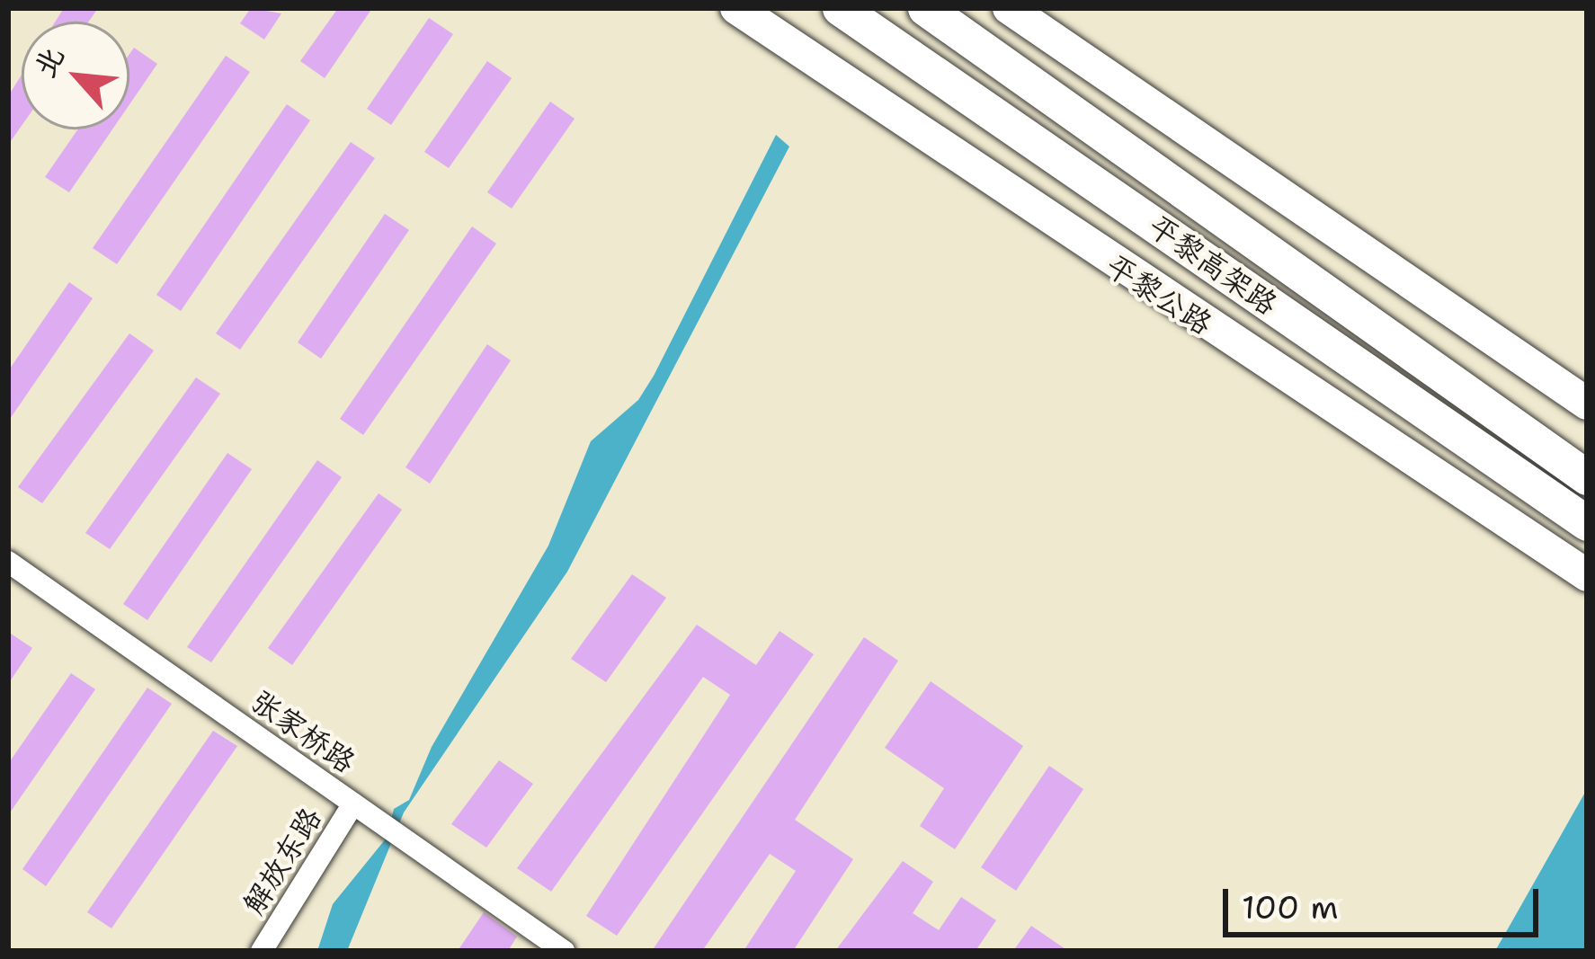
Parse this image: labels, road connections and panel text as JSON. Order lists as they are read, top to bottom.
{
  "streets": {
    "highway": ["平黎高架路"],
    "main road": ["平黎公路"],
    "street": ["张家桥路", "解放东路"]
  },
  "crossings": [
    ["张家桥路", "解放东路"]
  ],
  "scale_bar": "100 m",
  "north": "top left"
}
